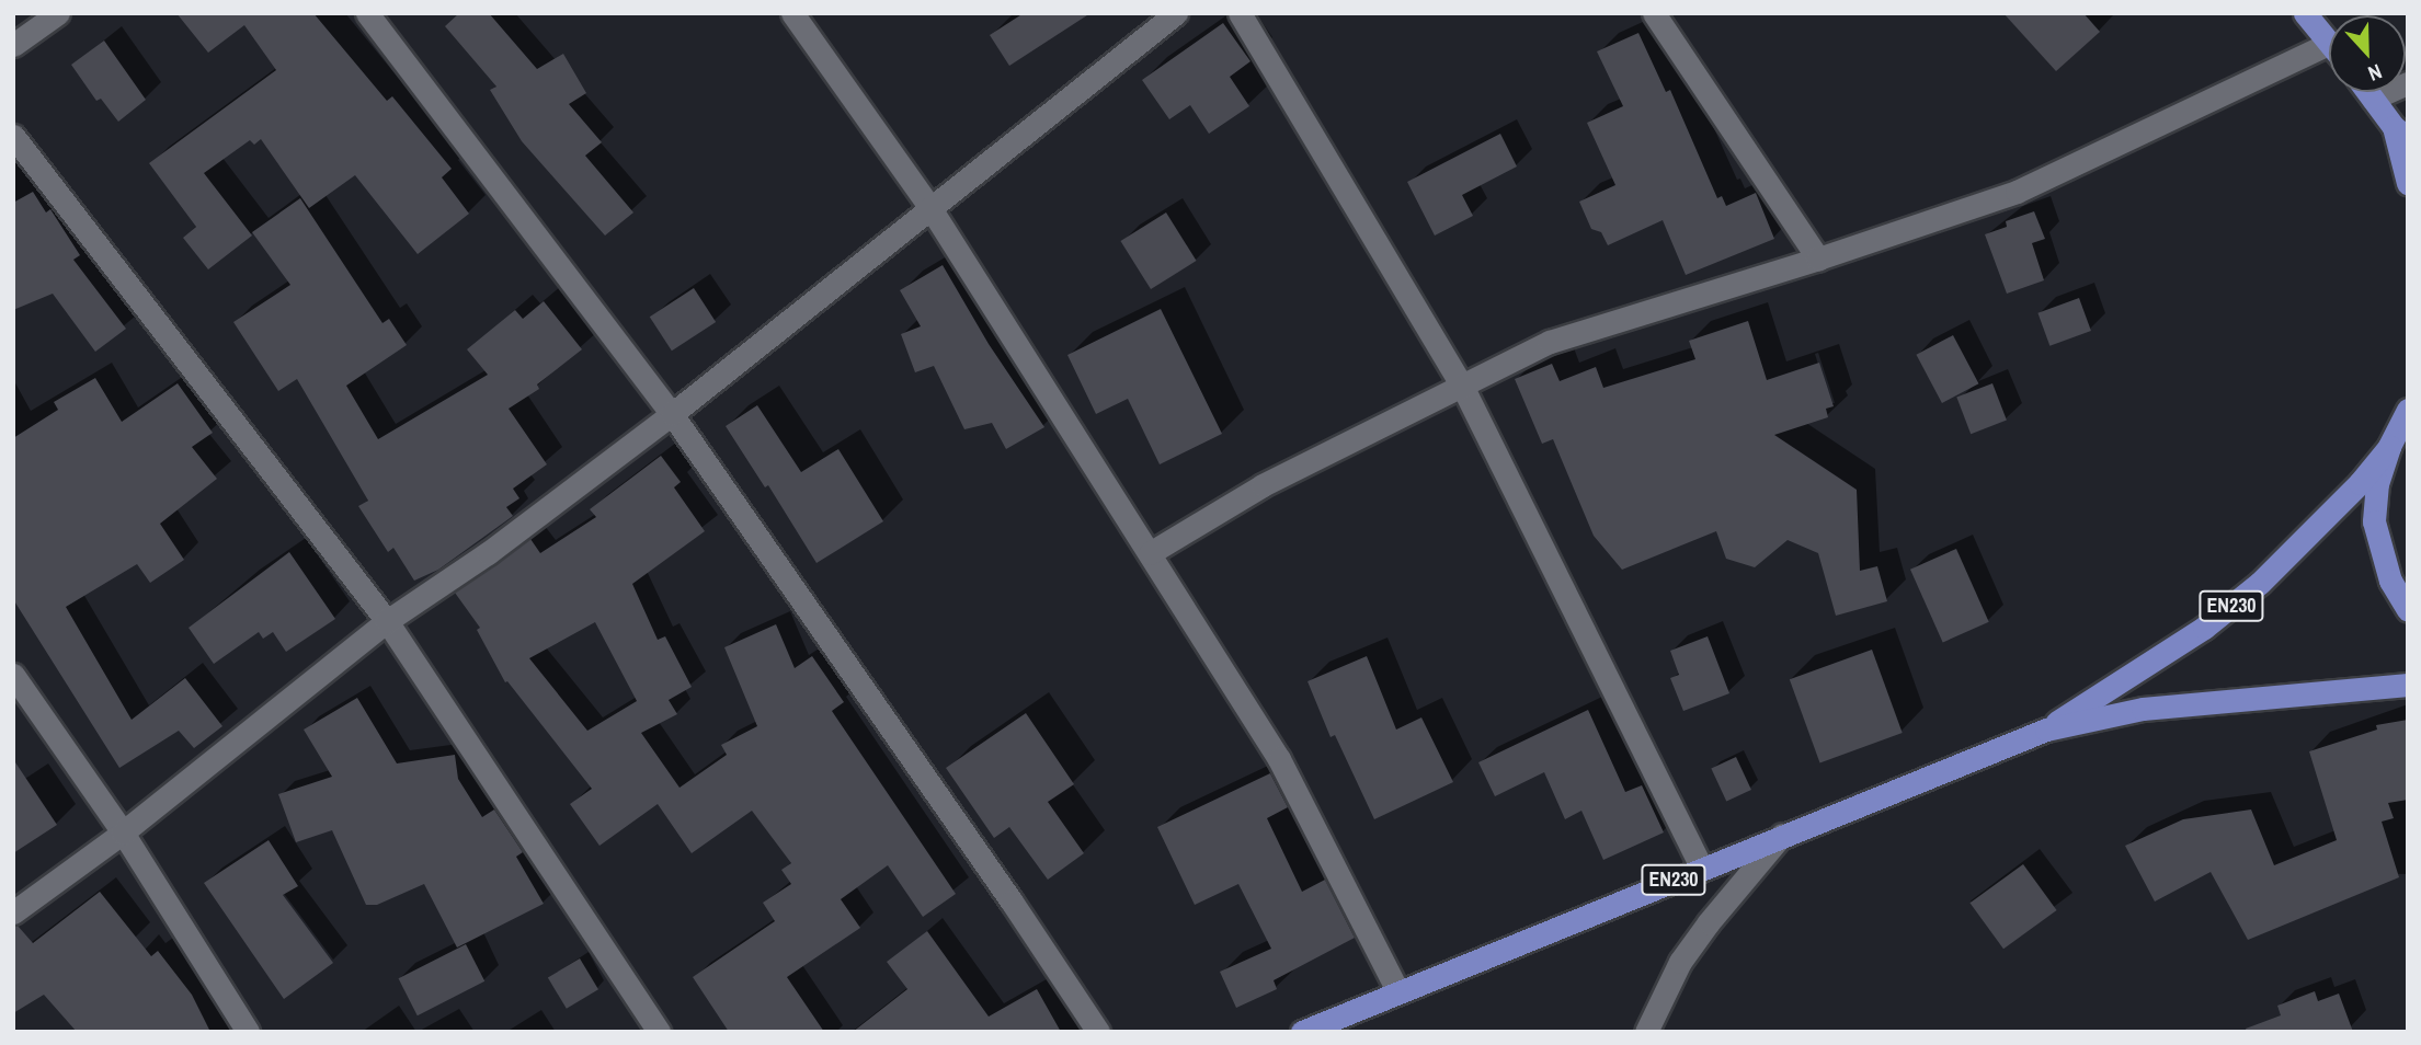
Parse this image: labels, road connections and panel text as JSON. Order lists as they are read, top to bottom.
{
  "streets": {
    "main road": ["EN230"]
  },
  "north": "bottom"
}
